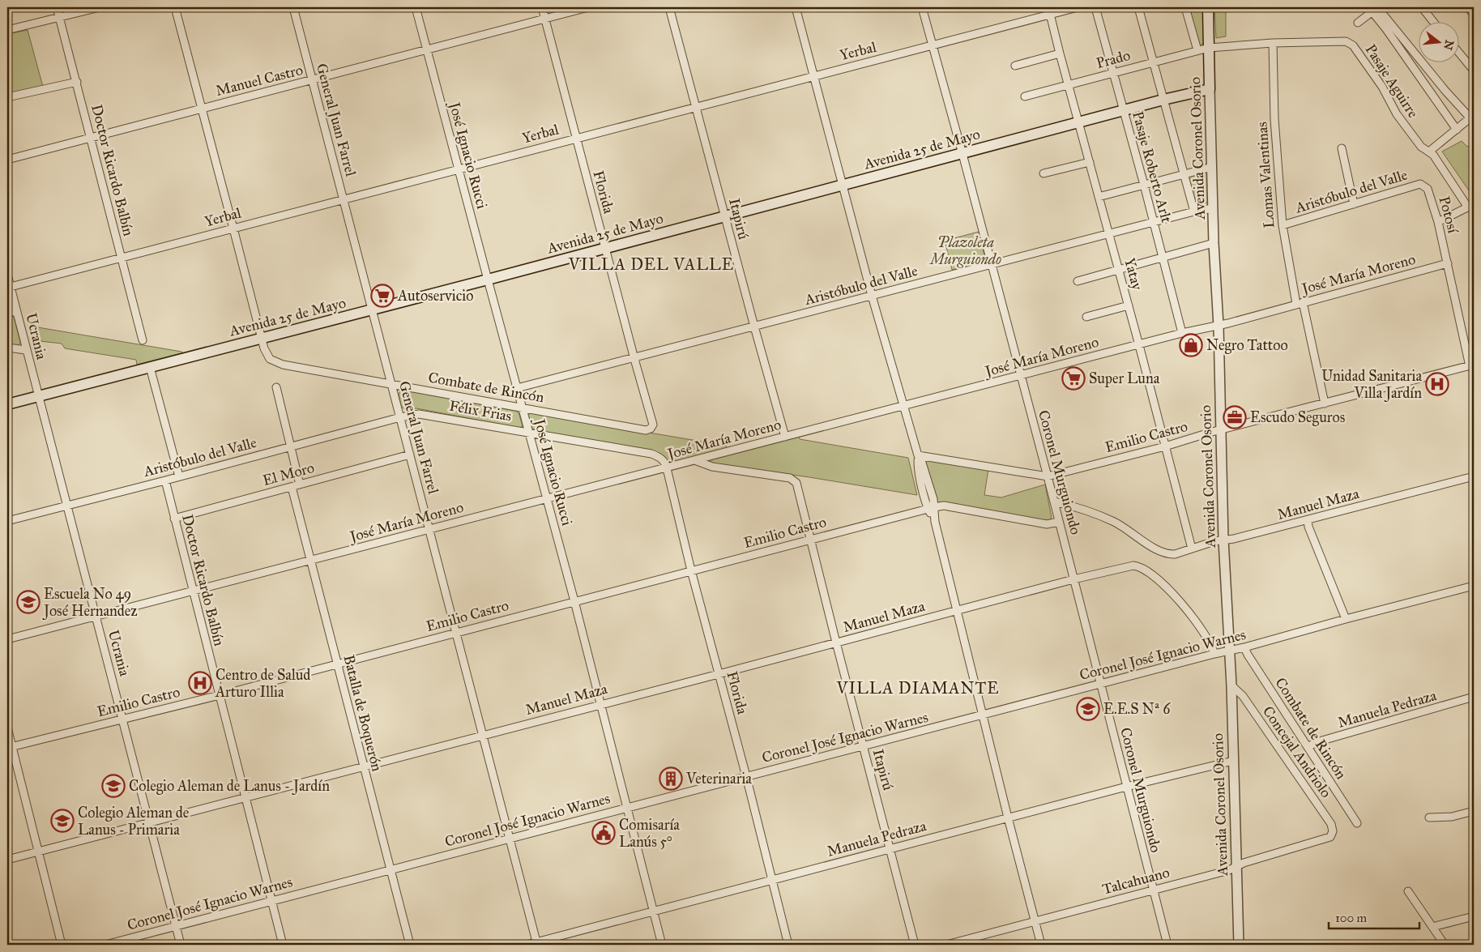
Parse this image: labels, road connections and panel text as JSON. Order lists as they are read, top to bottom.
{
  "streets": {
    "main road": ["Avenida Coronel Osorio", "Avenida 25 de Mayo"],
    "street": [
      "Yerbal",
      "Prado",
      "Manuel Castro",
      "Pasaje Aguirre",
      "General Juan Farrel",
      "José Ignacio Rucci",
      "Pasaje Roberto Arlt",
      "Doctor Ricardo Balbín",
      "Lomas Valentinas",
      "Aristóbulo del Valle",
      "Florida",
      "Potosí",
      "Itapirú",
      "Yatay",
      "José María Moreno",
      "Ucrania",
      "Combate de Rincón",
      "Félix Frias",
      "Emilio Castro",
      "Coronel Murguiondo",
      "El Moro",
      "Manuel Maza",
      "Coronel José Ignacio Warnes",
      "Manuela Pedraza",
      "Batalla de Boquerón",
      "Concejal Andriolo",
      "Talcahuano"
    ]
  },
  "crossings": [
    ["Yerbal", "General Juan Farrel"],
    ["Yerbal", "José Ignacio Rucci"],
    ["Yerbal", "Doctor Ricardo Balbín"],
    ["Yerbal", "Florida"],
    ["Yerbal", "Itapirú"],
    ["Yerbal", "Yatay"],
    ["Yerbal", "Ucrania"],
    ["Yerbal", "Coronel Murguiondo"],
    ["Prado", "Pasaje Aguirre"],
    ["Prado", "Avenida Coronel Osorio"],
    ["Prado", "Pasaje Roberto Arlt"],
    ["Prado", "Yatay"],
    ["Manuel Castro", "General Juan Farrel"],
    ["Manuel Castro", "José Ignacio Rucci"],
    ["Manuel Castro", "Doctor Ricardo Balbín"],
    ["Manuel Castro", "Florida"],
    ["Pasaje Aguirre", "Avenida Coronel Osorio"],
    ["Pasaje Aguirre", "Lomas Valentinas"],
    ["General Juan Farrel", "Avenida 25 de Mayo"],
    ["General Juan Farrel", "Aristóbulo del Valle"],
    ["General Juan Farrel", "José María Moreno"],
    ["General Juan Farrel", "Combate de Rincón"],
    ["General Juan Farrel", "Félix Frias"],
    ["General Juan Farrel", "Emilio Castro"],
    ["General Juan Farrel", "El Moro"],
    ["General Juan Farrel", "Manuel Maza"],
    ["General Juan Farrel", "Coronel José Ignacio Warnes"],
    ["General Juan Farrel", "Manuela Pedraza"],
    ["Avenida Coronel Osorio", "Avenida 25 de Mayo"],
    ["Avenida Coronel Osorio", "Aristóbulo del Valle"],
    ["Avenida Coronel Osorio", "José María Moreno"],
    ["Avenida Coronel Osorio", "Emilio Castro"],
    ["Avenida Coronel Osorio", "Manuel Maza"],
    ["Avenida Coronel Osorio", "Coronel José Ignacio Warnes"],
    ["Avenida Coronel Osorio", "Manuela Pedraza"],
    ["Avenida Coronel Osorio", "Concejal Andriolo"],
    ["Avenida Coronel Osorio", "Talcahuano"],
    ["Avenida 25 de Mayo", "José Ignacio Rucci"],
    ["Avenida 25 de Mayo", "Pasaje Roberto Arlt"],
    ["Avenida 25 de Mayo", "Florida"],
    ["Avenida 25 de Mayo", "Itapirú"],
    ["Avenida 25 de Mayo", "Yatay"],
    ["Avenida 25 de Mayo", "Ucrania"],
    ["Avenida 25 de Mayo", "Combate de Rincón"],
    ["Avenida 25 de Mayo", "Coronel Murguiondo"],
    ["José Ignacio Rucci", "Aristóbulo del Valle"],
    ["José Ignacio Rucci", "José María Moreno"],
    ["José Ignacio Rucci", "Combate de Rincón"],
    ["José Ignacio Rucci", "Félix Frias"],
    ["José Ignacio Rucci", "Emilio Castro"],
    ["José Ignacio Rucci", "Manuel Maza"],
    ["José Ignacio Rucci", "Coronel José Ignacio Warnes"],
    ["José Ignacio Rucci", "Manuela Pedraza"],
    ["Pasaje Roberto Arlt", "Aristóbulo del Valle"],
    ["Pasaje Roberto Arlt", "José María Moreno"],
    ["Doctor Ricardo Balbín", "Aristóbulo del Valle"],
    ["Doctor Ricardo Balbín", "José María Moreno"],
    ["Doctor Ricardo Balbín", "Emilio Castro"],
    ["Doctor Ricardo Balbín", "El Moro"],
    ["Doctor Ricardo Balbín", "Manuel Maza"],
    ["Doctor Ricardo Balbín", "Coronel José Ignacio Warnes"],
    ["Lomas Valentinas", "Aristóbulo del Valle"],
    ["Lomas Valentinas", "José María Moreno"],
    ["Lomas Valentinas", "Emilio Castro"],
    ["Aristóbulo del Valle", "Florida"],
    ["Aristóbulo del Valle", "Potosí"],
    ["Aristóbulo del Valle", "Itapirú"],
    ["Aristóbulo del Valle", "Yatay"],
    ["Aristóbulo del Valle", "Ucrania"],
    ["Aristóbulo del Valle", "Félix Frias"],
    ["Aristóbulo del Valle", "Coronel Murguiondo"],
    ["Florida", "José María Moreno"],
    ["Florida", "Combate de Rincón"],
    ["Florida", "Félix Frias"],
    ["Florida", "Emilio Castro"],
    ["Florida", "Manuel Maza"],
    ["Florida", "Coronel José Ignacio Warnes"],
    ["Florida", "Manuela Pedraza"],
    ["Potosí", "José María Moreno"],
    ["Potosí", "Emilio Castro"],
    ["Itapirú", "José María Moreno"],
    ["Itapirú", "Emilio Castro"],
    ["Itapirú", "Manuel Maza"],
    ["Itapirú", "Coronel José Ignacio Warnes"],
    ["Itapirú", "Manuela Pedraza"],
    ["Yatay", "José María Moreno"],
    ["Yatay", "Emilio Castro"],
    ["Yatay", "Manuel Maza"],
    ["José María Moreno", "Ucrania"],
    ["José María Moreno", "Félix Frias"],
    ["José María Moreno", "Coronel Murguiondo"],
    ["José María Moreno", "Batalla de Boquerón"],
    ["Ucrania", "Emilio Castro"],
    ["Ucrania", "Manuel Maza"],
    ["Ucrania", "Coronel José Ignacio Warnes"],
    ["Combate de Rincón", "Coronel José Ignacio Warnes"],
    ["Combate de Rincón", "Manuela Pedraza"],
    ["Emilio Castro", "Coronel Murguiondo"],
    ["Emilio Castro", "Batalla de Boquerón"],
    ["Coronel Murguiondo", "Manuel Maza"],
    ["Coronel Murguiondo", "Coronel José Ignacio Warnes"],
    ["Coronel Murguiondo", "Manuela Pedraza"],
    ["Coronel Murguiondo", "Talcahuano"],
    ["El Moro", "Batalla de Boquerón"],
    ["Manuel Maza", "Coronel José Ignacio Warnes"],
    ["Manuel Maza", "Batalla de Boquerón"],
    ["Coronel José Ignacio Warnes", "Batalla de Boquerón"],
    ["Concejal Andriolo", "Talcahuano"]
  ],
  "districts": ["VILLA DEL VALLE", "VILLA DIAMANTE"],
  "parks": ["Plazoleta Murguiondo"],
  "places": {
    "supermarket": ["Autoservicio", "Super Luna"],
    "shop": ["Negro Tattoo"],
    "hospital": ["Unidad Sanitaria Villa Jardín", "Centro de Salud Arturo Illia"],
    "office": ["Escudo Seguros"],
    "school or university": [
      "Escuela No 49 José Hernandez",
      "E.E.S Nª 6",
      "Colegio Aleman de Lanus - Jardín",
      "Colegio Aleman de Lanus - Primaria"
    ],
    "building": ["Veterinaria"],
    "public building": ["Comisaría Lanús 5°"]
  },
  "scale_bar": "100 m",
  "north": "right"
}
